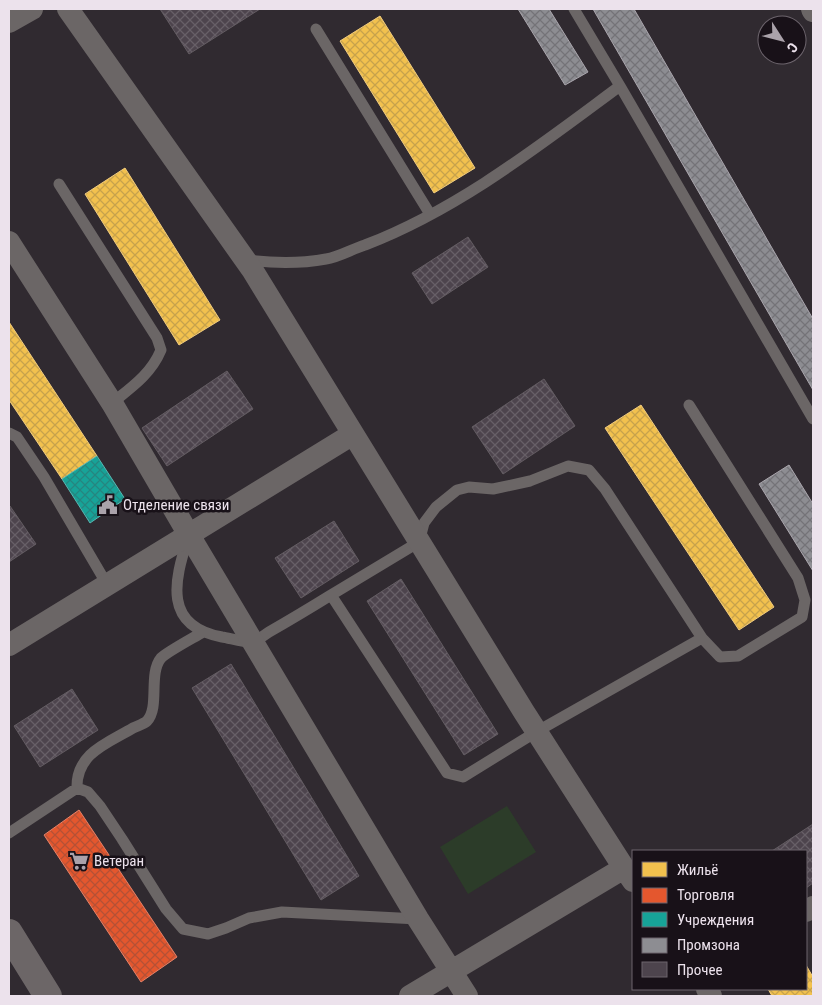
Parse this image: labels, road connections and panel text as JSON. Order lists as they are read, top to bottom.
{
  "places": {
    "public building": ["Отделение связи"],
    "supermarket": ["Ветеран"]
  },
  "legend": [
    "Жильё",
    "Торговля",
    "Учреждения",
    "Промзона",
    "Прочее"
  ],
  "north": "bottom right"
}
